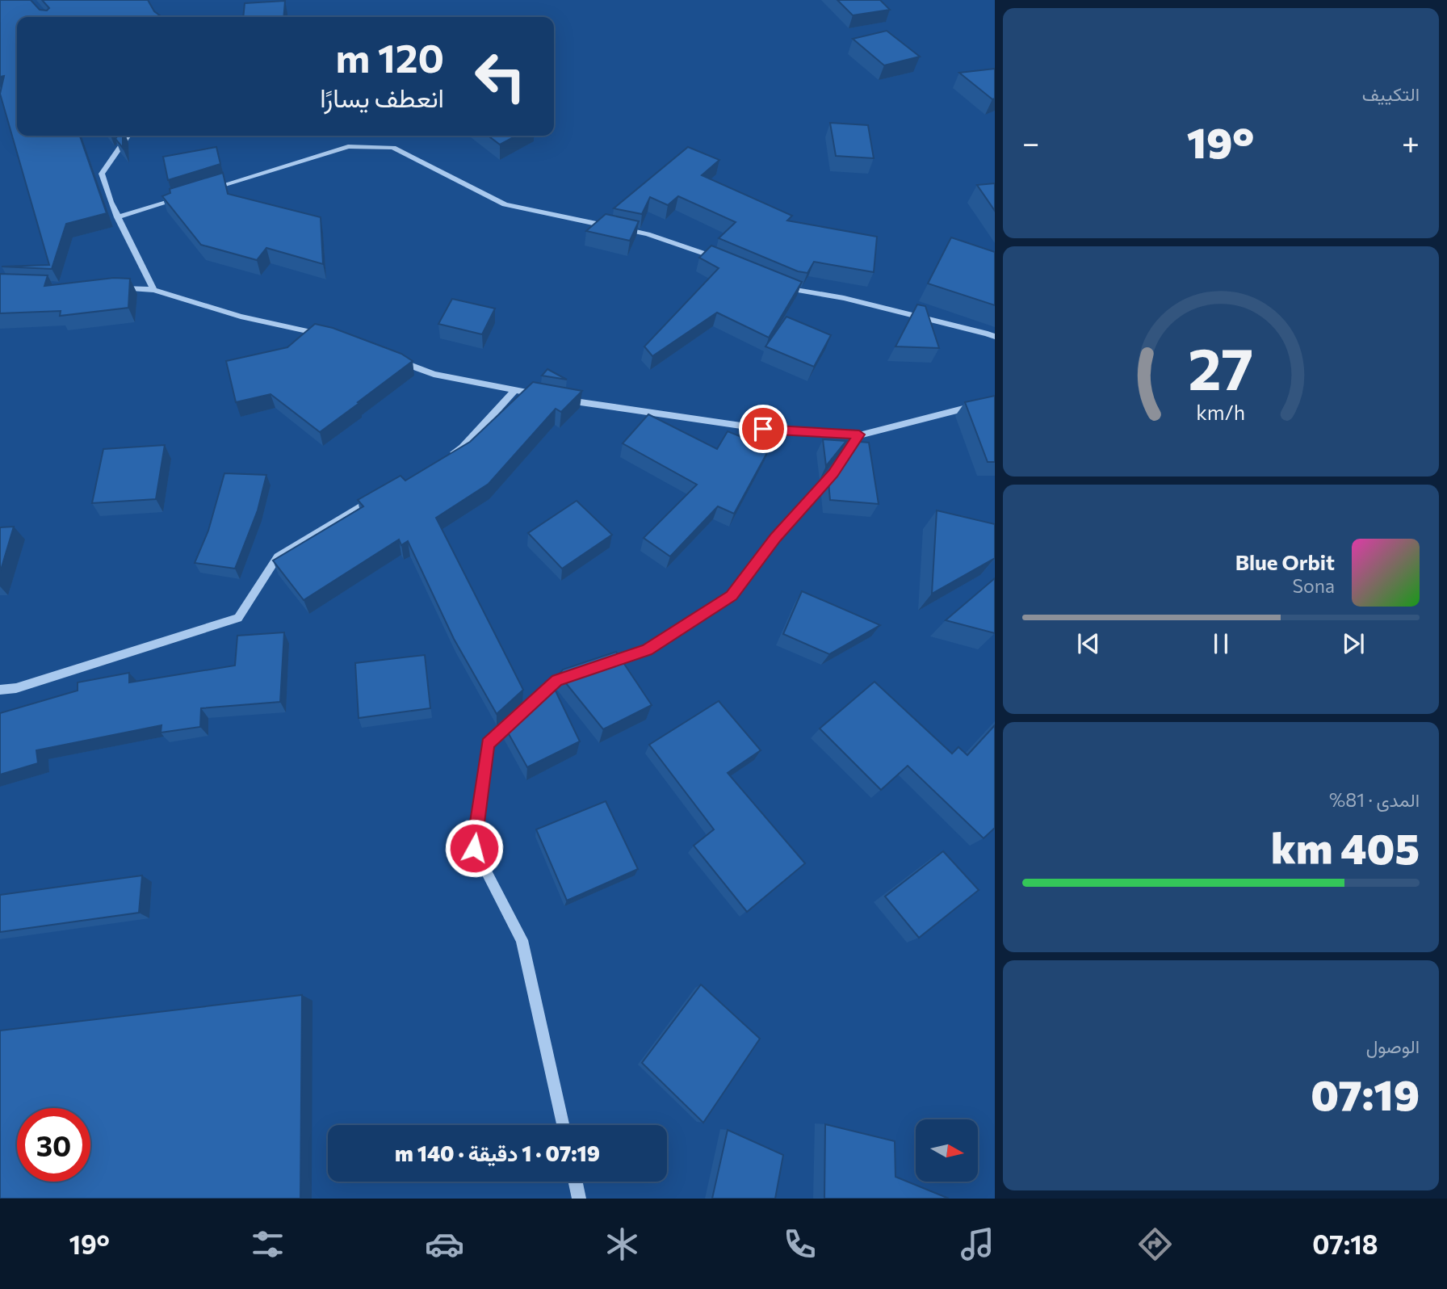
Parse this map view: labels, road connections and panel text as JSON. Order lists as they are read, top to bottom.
{
  "north": "right",
  "page": {
    "tile": [
      "التكييف",
      ["المدى · 81%", "405 km"],
      ["الوصول", "07:19"]
    ],
    "turn": ["120 m", "انعطف يسارًا"],
    "heat": ["−", "19°", "+"],
    "song": ["Blue Orbit", "Sona"],
    "limit": "30",
    "trip": "07:19 · 1 دقيقة · 140 m",
    "tabs": ["07:18", "19°"],
    "gauge": ["27", "km/h"]
  }
}
